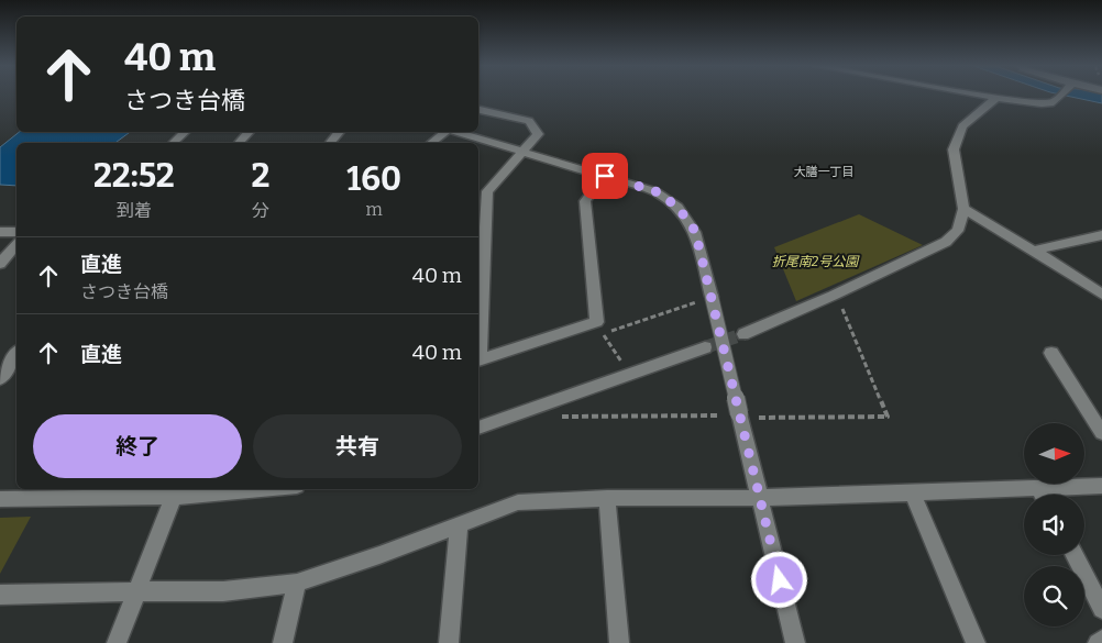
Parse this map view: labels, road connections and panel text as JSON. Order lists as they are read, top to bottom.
{
  "districts": ["大膳一丁目"],
  "parks": ["折尾南2号公園"],
  "north": "right",
  "page": {
    "turn": ["40 m", "さつき台橋"],
    "eta": [
      "22:52",
      "到着",
      "2",
      "分",
      "160",
      "m"
    ],
    "list": [
      {
        "name": "直進",
        "note": "さつき台橋",
        "value": "40 m"
      },
      {
        "name": "直進",
        "value": "40 m"
      }
    ],
    "buttons": ["終了", "共有"]
  }
}
